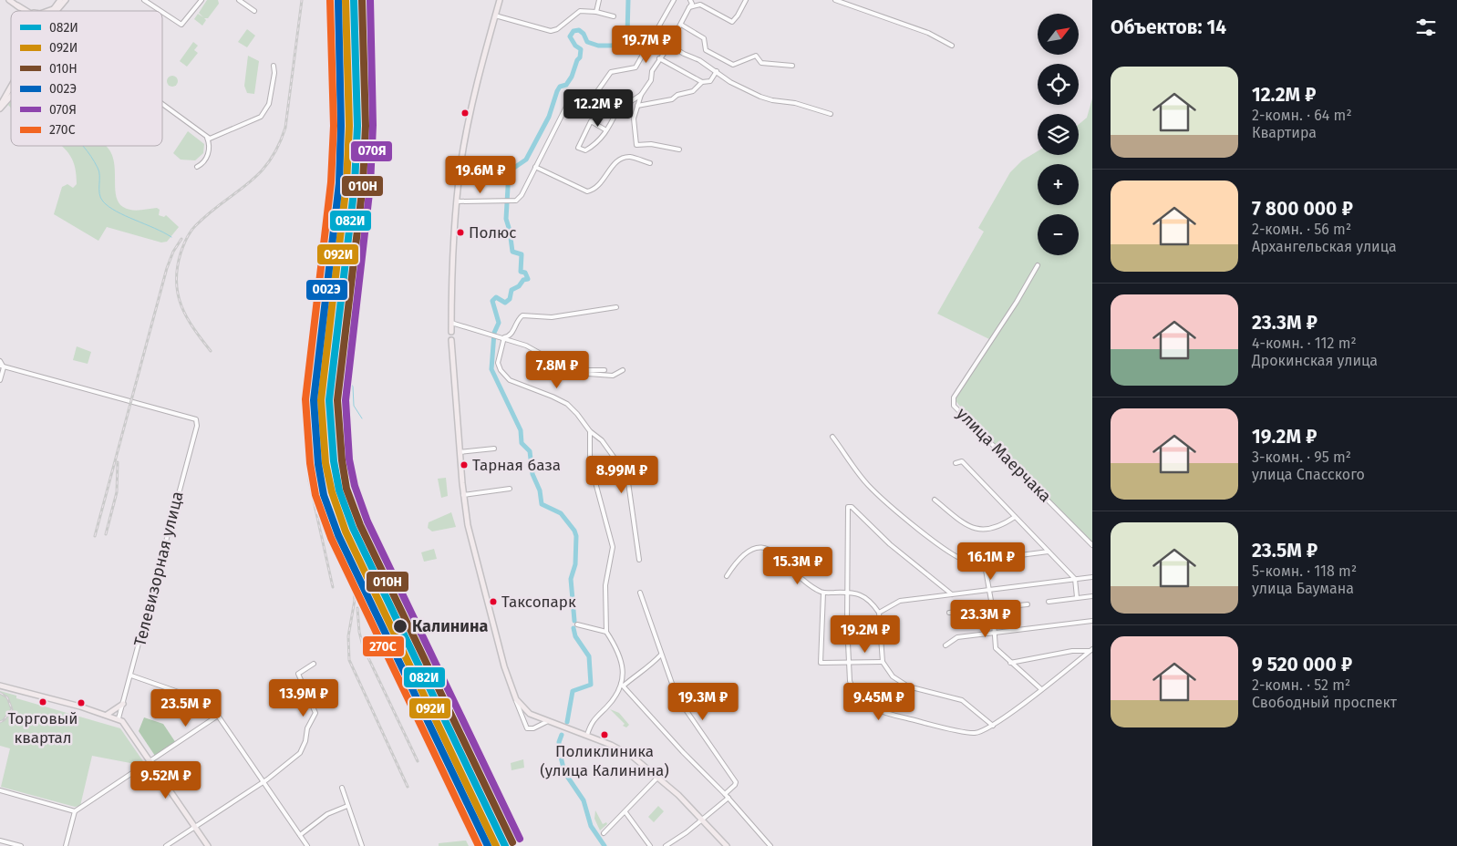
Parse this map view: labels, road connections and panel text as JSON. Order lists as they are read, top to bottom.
{
  "streets": {
    "street": ["улица Маерчака", "Телевизорная улица"]
  },
  "places": [
    "Полюс",
    "Тарная база",
    "Таксопарк",
    "Калинина",
    "Торговый квартал",
    "Поликлиника (улица Калинина)"
  ],
  "lines": [
    "transit line 082И",
    "transit line 092И",
    "transit line 010Н",
    "transit line 070Я",
    "transit line 002Э",
    "transit line 270С"
  ],
  "legend": [
    "082И",
    "092И",
    "010Н",
    "002Э",
    "070Я",
    "270С"
  ],
  "north": "top right",
  "page": {
    "heading": "Объектов: 14",
    "map_buttons": ["+", "−"],
    "price": [
      "19.7M ₽",
      "12.2M ₽",
      "19.6M ₽",
      "7.8M ₽",
      "8.99M ₽",
      "16.1M ₽",
      "15.3M ₽",
      "23.3M ₽",
      "19.2M ₽",
      "13.9M ₽",
      "19.3M ₽",
      "9.45M ₽",
      "23.5M ₽",
      "9.52M ₽"
    ],
    "list": [
      {
        "name": "12.2M ₽",
        "note": "2-комн. · 64 m² · Квартира"
      },
      {
        "name": "7 800 000 ₽",
        "note": "2-комн. · 56 m² · Архангельская улица"
      },
      {
        "name": "23.3M ₽",
        "note": "4-комн. · 112 m² · Дрокинская улица"
      },
      {
        "name": "19.2M ₽",
        "note": "3-комн. · 95 m² · улица Спасского"
      },
      {
        "name": "23.5M ₽",
        "note": "5-комн. · 118 m² · улица Баумана"
      },
      {
        "name": "9 520 000 ₽",
        "note": "2-комн. · 52 m² · Свободный проспект"
      }
    ]
  }
}
